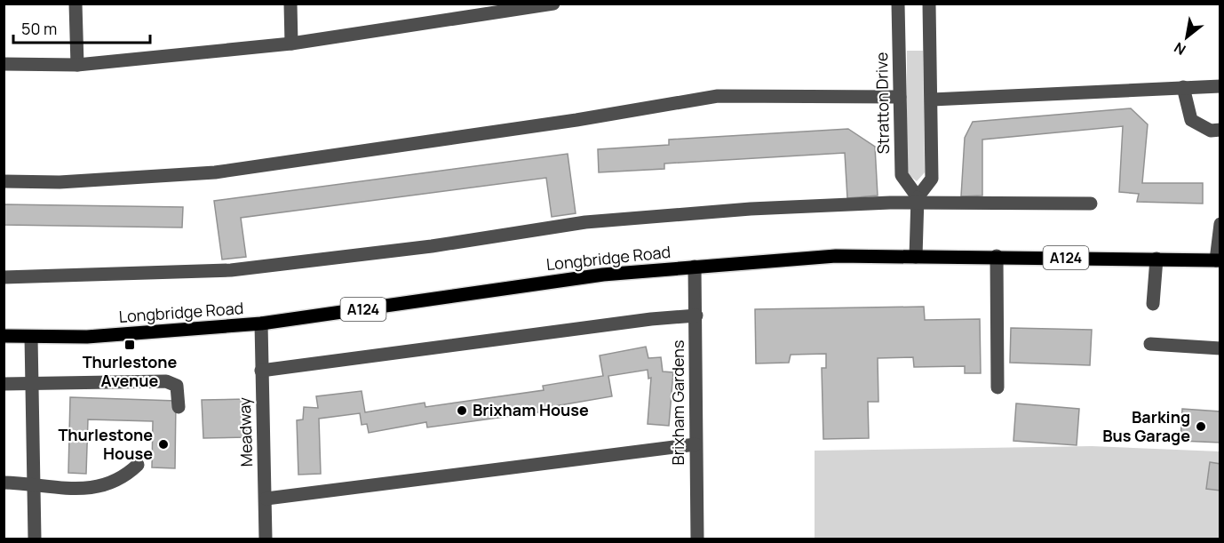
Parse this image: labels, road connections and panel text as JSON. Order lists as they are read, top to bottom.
{
  "streets": {
    "main road": ["A124", "Longbridge Road"],
    "street": ["Stratton Drive", "Brixham Gardens", "Meadway"]
  },
  "crossings": [
    ["Longbridge Road", "Brixham Gardens"],
    ["Longbridge Road", "Meadway"]
  ],
  "places": {
    "transit": ["Thurlestone Avenue"],
    "other": ["Brixham House", "Barking Bus Garage", "Thurlestone House"]
  },
  "scale_bar": "50 m",
  "north": "bottom left"
}
